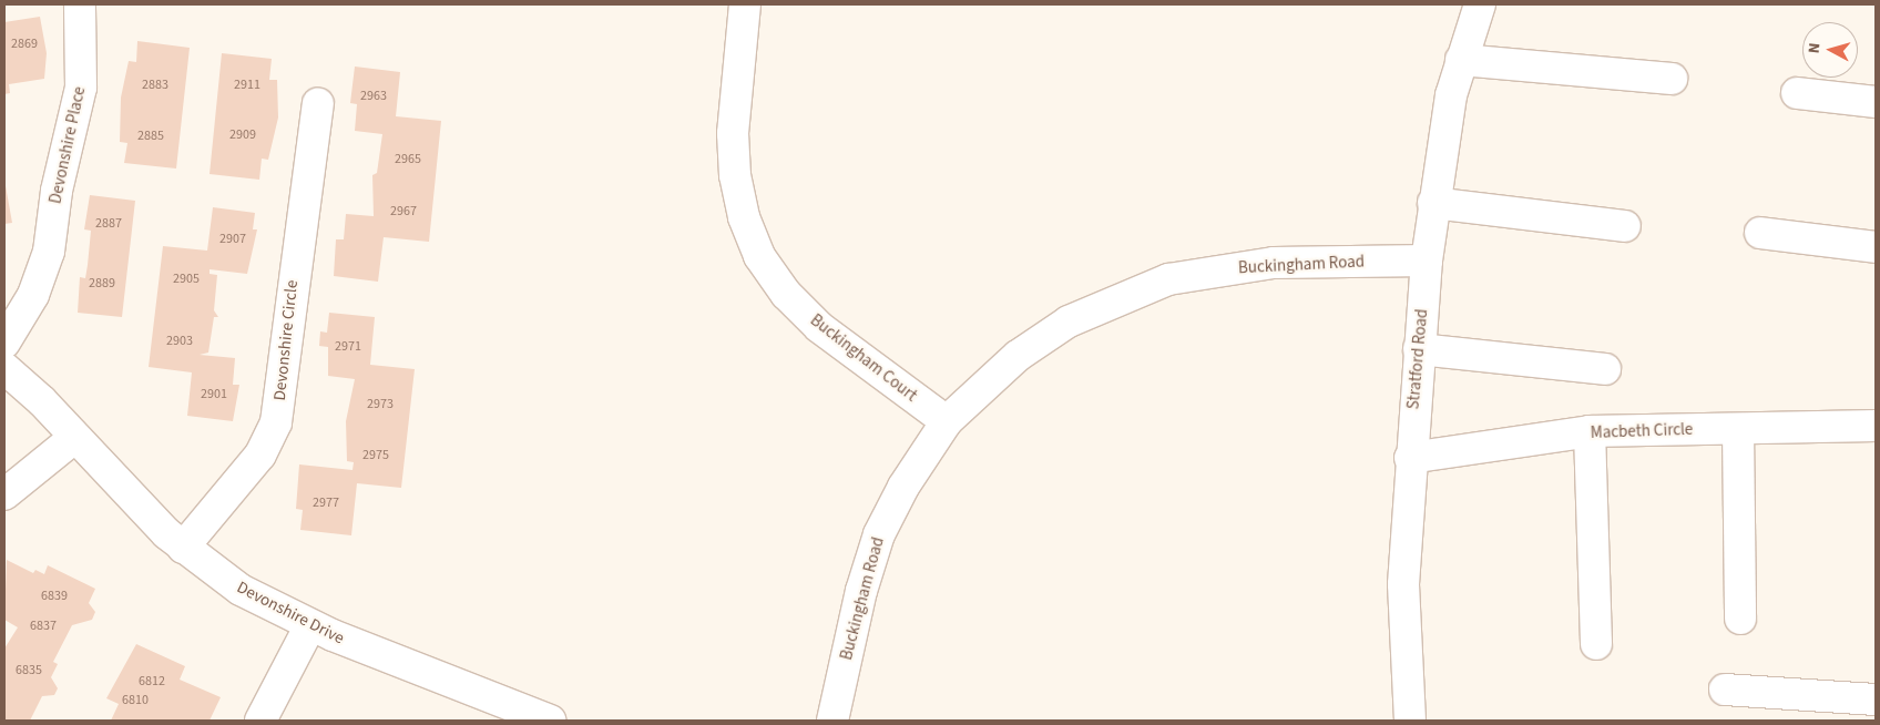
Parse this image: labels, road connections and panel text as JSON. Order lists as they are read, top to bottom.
{
  "streets": {
    "street": [
      "Devonshire Place",
      "Buckingham Road",
      "Devonshire Circle",
      "Buckingham Court",
      "Stratford Road",
      "Macbeth Circle",
      "Devonshire Drive"
    ]
  },
  "crossings": [
    ["Buckingham Road", "Buckingham Court"],
    ["Buckingham Road", "Stratford Road"],
    ["Devonshire Circle", "Devonshire Drive"],
    ["Stratford Road", "Macbeth Circle"]
  ],
  "house_numbers": [
    "2869",
    "2883",
    "2911",
    "2963",
    "2909",
    "2885",
    "2965",
    "2967",
    "2887",
    "2907",
    "2905",
    "2889",
    "2903",
    "2971",
    "2901",
    "2973",
    "2975",
    "2977",
    "6839",
    "6837",
    "6835",
    "6812",
    "6810"
  ],
  "north": "left"
}
